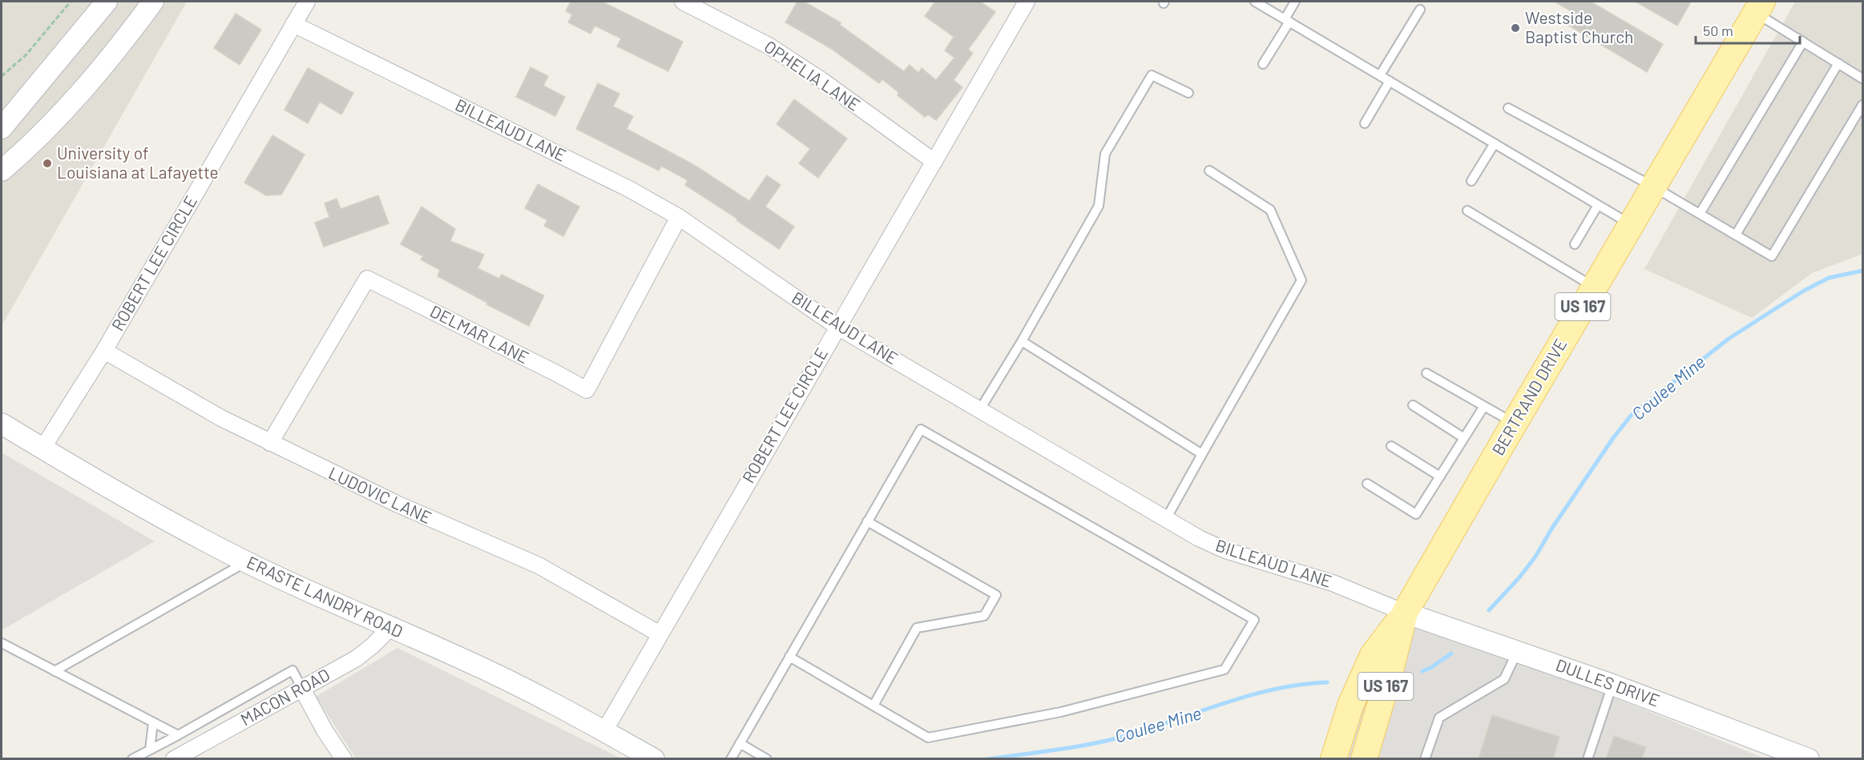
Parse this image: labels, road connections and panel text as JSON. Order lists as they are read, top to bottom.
{
  "streets": {
    "main road": ["US 167", "BERTRAND DRIVE"],
    "street": [
      "OPHELIA LANE",
      "BILLEAUD LANE",
      "ROBERT LEE CIRCLE",
      "DELMAR LANE",
      "LUDOVIC LANE",
      "ERASTE LANDRY ROAD",
      "DULLES DRIVE",
      "MACON ROAD"
    ]
  },
  "crossings": [
    ["OPHELIA LANE", "ROBERT LEE CIRCLE"],
    ["BILLEAUD LANE", "ROBERT LEE CIRCLE"],
    ["BILLEAUD LANE", "US 167"],
    ["BILLEAUD LANE", "DELMAR LANE"],
    ["BILLEAUD LANE", "BERTRAND DRIVE"],
    ["BILLEAUD LANE", "DULLES DRIVE"],
    ["ROBERT LEE CIRCLE", "LUDOVIC LANE"],
    ["ROBERT LEE CIRCLE", "ERASTE LANDRY ROAD"],
    ["US 167", "BERTRAND DRIVE"],
    ["US 167", "DULLES DRIVE"],
    ["DELMAR LANE", "LUDOVIC LANE"],
    ["BERTRAND DRIVE", "DULLES DRIVE"],
    ["ERASTE LANDRY ROAD", "MACON ROAD"]
  ],
  "water": ["Coulee Mine"],
  "places": ["Westside Baptist Church", "University of Louisiana at Lafayette"],
  "scale_bar": "50 m"
}
